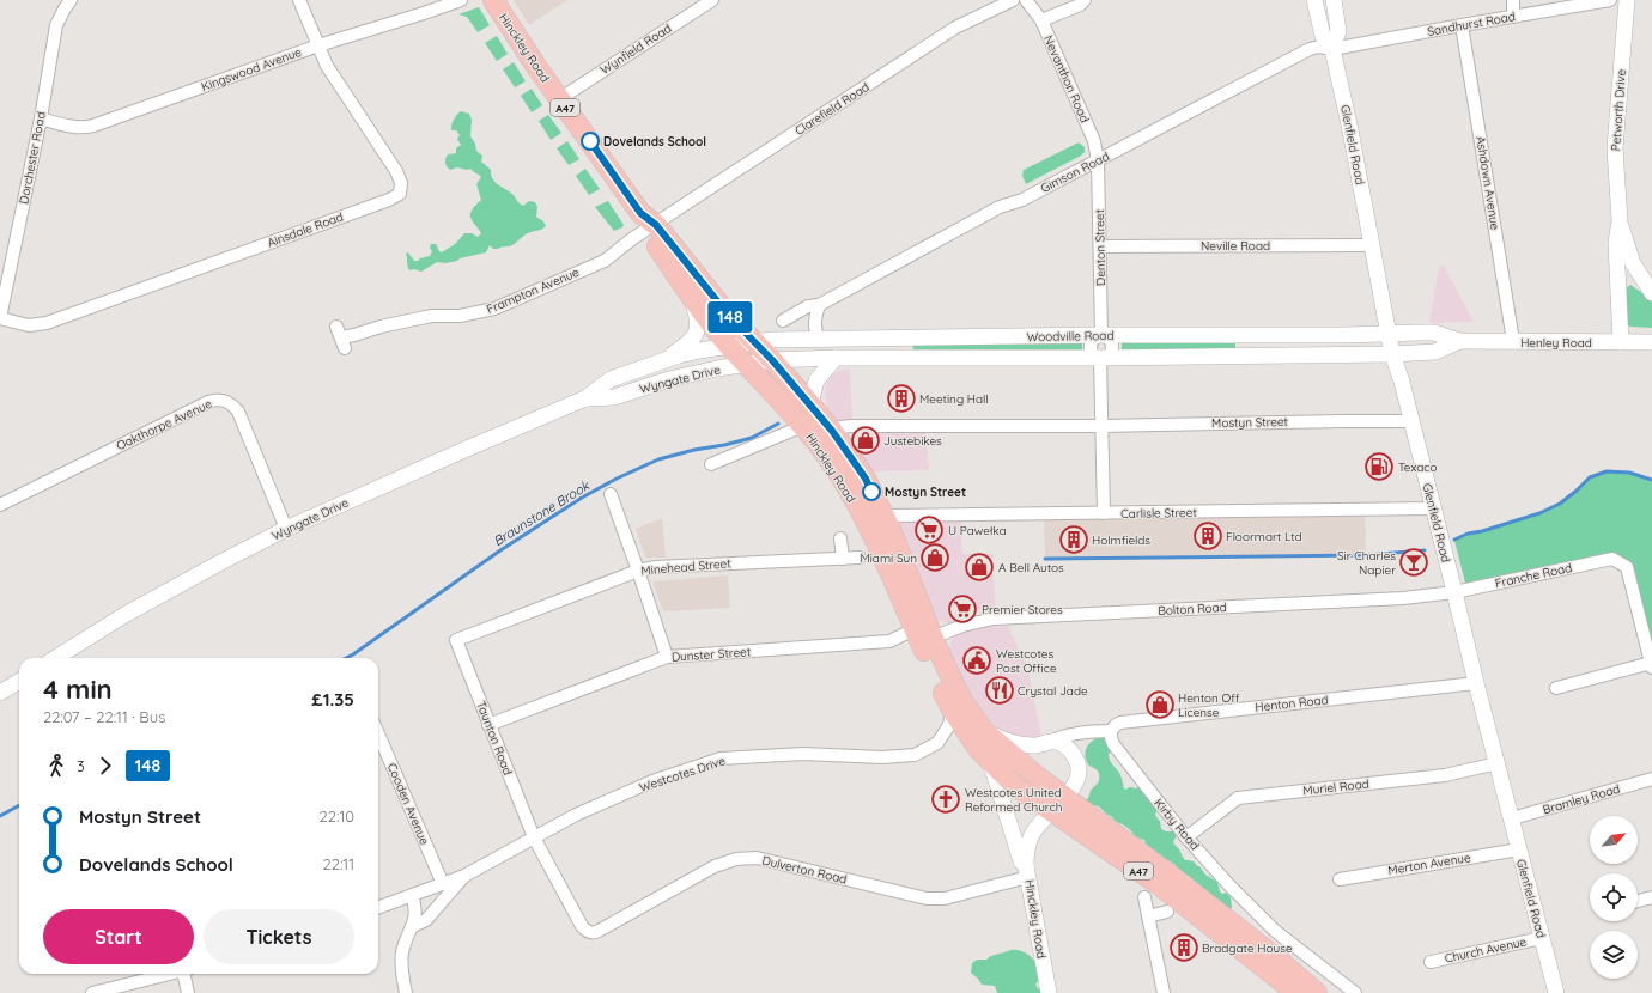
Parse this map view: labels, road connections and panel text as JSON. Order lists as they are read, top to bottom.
{
  "streets": {
    "main road": ["Hinckley Road", "A47"],
    "street": [
      "Sandhurst Road",
      "Wynfield Road",
      "Kingswood Avenue",
      "Nevanthon Road",
      "Clarefield Road",
      "Petworth Drive",
      "Glenfield Road",
      "Dorchester Road",
      "Gimson Road",
      "Ashdown Avenue",
      "Ainsdale Road",
      "Neville Road",
      "Denton Street",
      "Frampton Avenue",
      "Woodville Road",
      "Henley Road",
      "Wyngate Drive",
      "Mostyn Street",
      "Oakthorpe Avenue",
      "Carlisle Street",
      "Minehead Street",
      "Franche Road",
      "Bolton Road",
      "Dunster Street",
      "Henton Road",
      "Taunton Road",
      "Westcotes Drive",
      "Muriel Road",
      "Bramley Road",
      "Cooden Avenue",
      "Kirby Road",
      "Merton Avenue",
      "Dulverton Road",
      "Church Avenue"
    ]
  },
  "crossings": [
    ["Sandhurst Road", "Glenfield Road"],
    ["Sandhurst Road", "Gimson Road"],
    ["Sandhurst Road", "Ashdown Avenue"],
    ["Hinckley Road", "Wynfield Road"],
    ["Hinckley Road", "A47"],
    ["Hinckley Road", "Clarefield Road"],
    ["Hinckley Road", "Frampton Avenue"],
    ["Hinckley Road", "Woodville Road"],
    ["Hinckley Road", "Wyngate Drive"],
    ["Hinckley Road", "Mostyn Street"],
    ["Hinckley Road", "Carlisle Street"],
    ["Hinckley Road", "Bolton Road"],
    ["Hinckley Road", "Dunster Street"],
    ["Hinckley Road", "Westcotes Drive"],
    ["Hinckley Road", "Dulverton Road"],
    ["Kingswood Avenue", "Dorchester Road"],
    ["Kingswood Avenue", "Ainsdale Road"],
    ["Nevanthon Road", "Gimson Road"],
    ["Nevanthon Road", "Denton Street"],
    ["Clarefield Road", "Frampton Avenue"],
    ["Petworth Drive", "Henley Road"],
    ["Glenfield Road", "Gimson Road"],
    ["Glenfield Road", "Neville Road"],
    ["Glenfield Road", "Woodville Road"],
    ["Glenfield Road", "Henley Road"],
    ["Glenfield Road", "Mostyn Street"],
    ["Glenfield Road", "Carlisle Street"],
    ["Glenfield Road", "Franche Road"],
    ["Glenfield Road", "Bolton Road"],
    ["Glenfield Road", "Henton Road"],
    ["Glenfield Road", "Muriel Road"],
    ["Glenfield Road", "Bramley Road"],
    ["Glenfield Road", "Merton Avenue"],
    ["Glenfield Road", "Church Avenue"],
    ["Dorchester Road", "Ainsdale Road"],
    ["Gimson Road", "Denton Street"],
    ["Ashdown Avenue", "Henley Road"],
    ["Neville Road", "Denton Street"],
    ["Denton Street", "Woodville Road"],
    ["Woodville Road", "Henley Road"],
    ["Woodville Road", "Wyngate Drive"],
    ["Wyngate Drive", "Oakthorpe Avenue"],
    ["Minehead Street", "Taunton Road"],
    ["Franche Road", "Bolton Road"],
    ["Bolton Road", "Dunster Street"],
    ["Dunster Street", "Taunton Road"],
    ["Henton Road", "Kirby Road"],
    ["Taunton Road", "Westcotes Drive"],
    ["Taunton Road", "Dulverton Road"],
    ["Westcotes Drive", "Cooden Avenue"],
    ["Westcotes Drive", "Dulverton Road"],
    ["Muriel Road", "Kirby Road"]
  ],
  "water": ["Braunstone Brook"],
  "places": {
    "other": ["Dovelands School", "Mostyn Street"],
    "building": [
      "Meeting Hall",
      "Floormart Ltd",
      "Holmfields",
      "Bradgate House"
    ],
    "shop": [
      "Justebikes",
      "Miami Sun",
      "A Bell Autos",
      "Henton Off License"
    ],
    "fuel station": ["Texaco"],
    "supermarket": ["U Pawełka", "Premier Stores"],
    "bar": ["Sir Charles Napier"],
    "public building": ["Westcotes Post Office"],
    "restaurant": ["Crystal Jade"],
    "church": ["Westcotes United Reformed Church"]
  },
  "lines": ["bus line 148"],
  "north": "top right",
  "page": {
    "on_map": "148",
    "heading": ["4 min", "22:07 – 22:11 · Bus", "£1.35"],
    "legs": ["3", "148"],
    "list": [
      {
        "name": "Mostyn Street",
        "value": "22:10"
      },
      {
        "name": "Dovelands School",
        "value": "22:11"
      }
    ],
    "buttons": ["Start", "Tickets"]
  }
}
